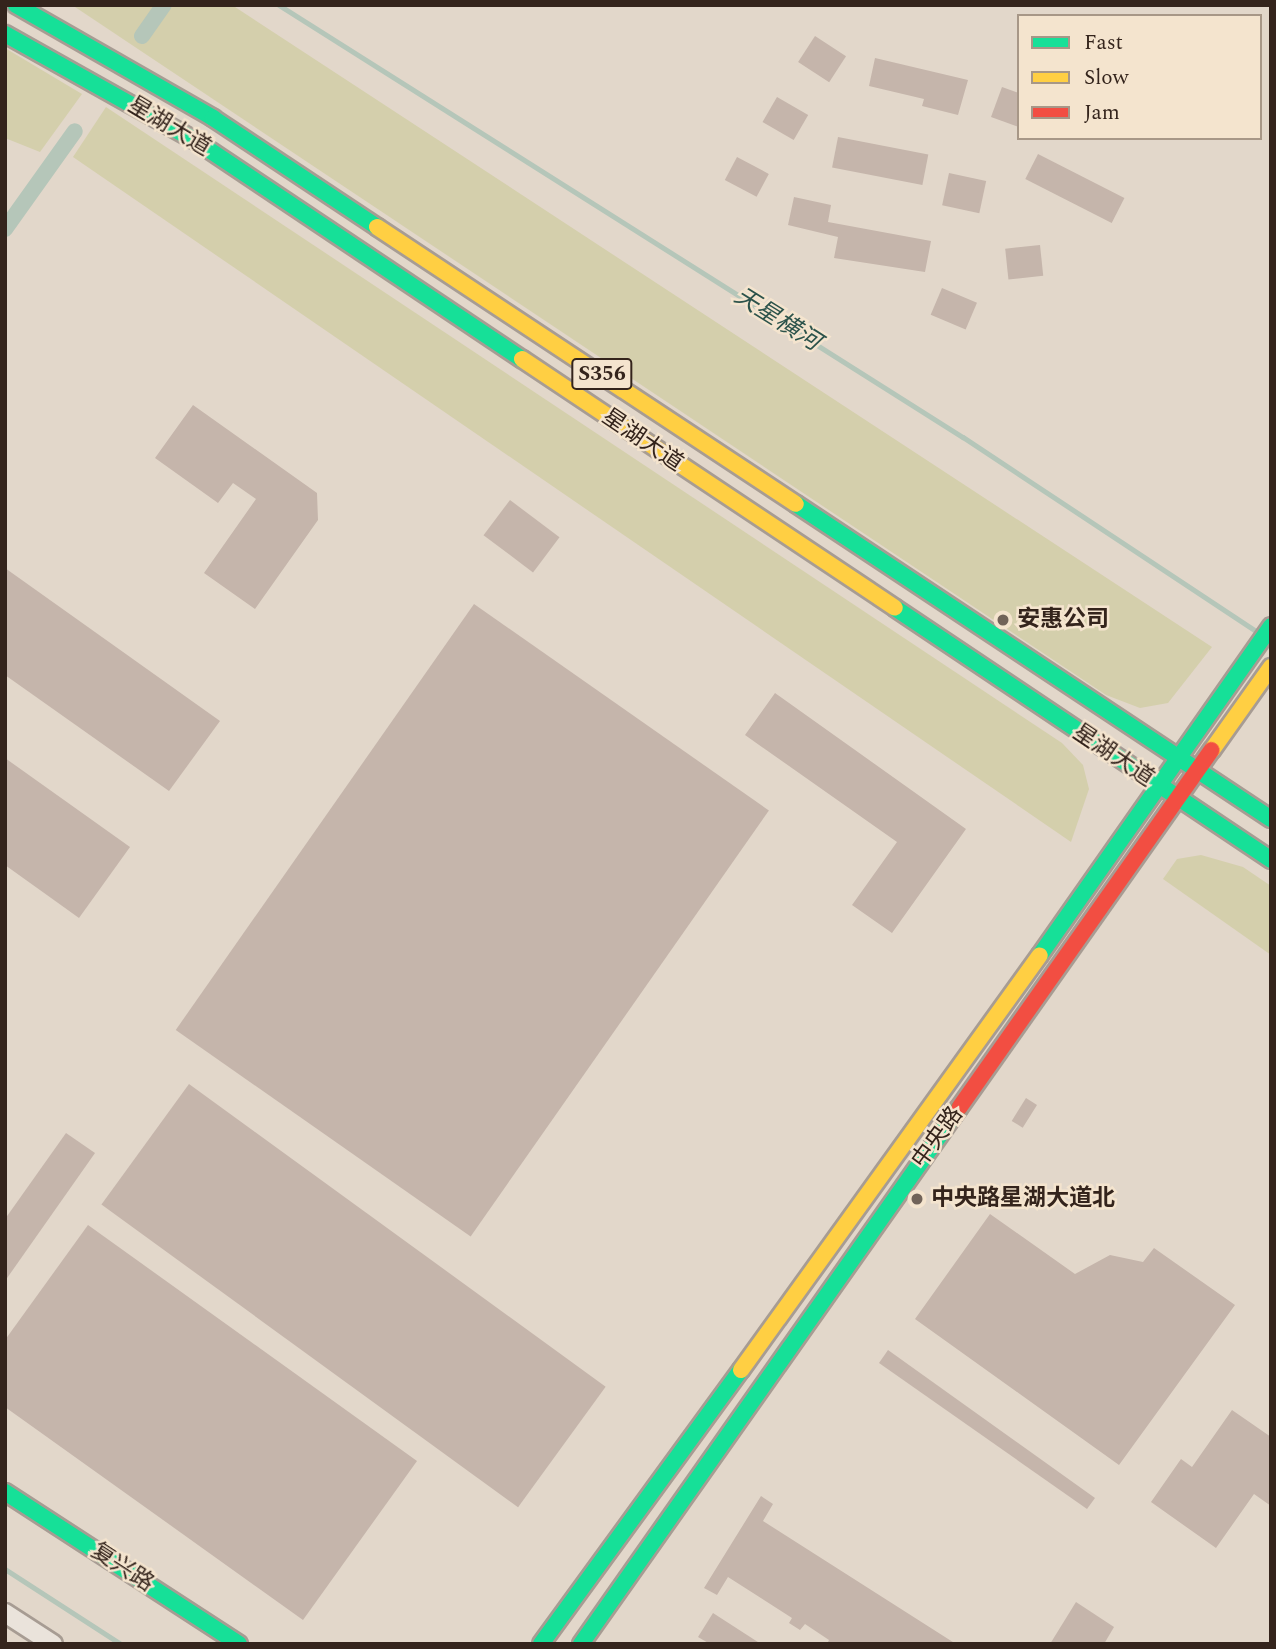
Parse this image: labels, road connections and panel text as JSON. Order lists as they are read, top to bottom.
{
  "streets": {
    "main road": [
      "星湖大道",
      "S356",
      "中央路",
      "复兴路"
    ]
  },
  "crossings": [
    ["星湖大道", "中央路"]
  ],
  "water": ["天星横河"],
  "places": ["安惠公司", "中央路星湖大道北"],
  "legend": ["Fast", "Slow", "Jam"]
}
